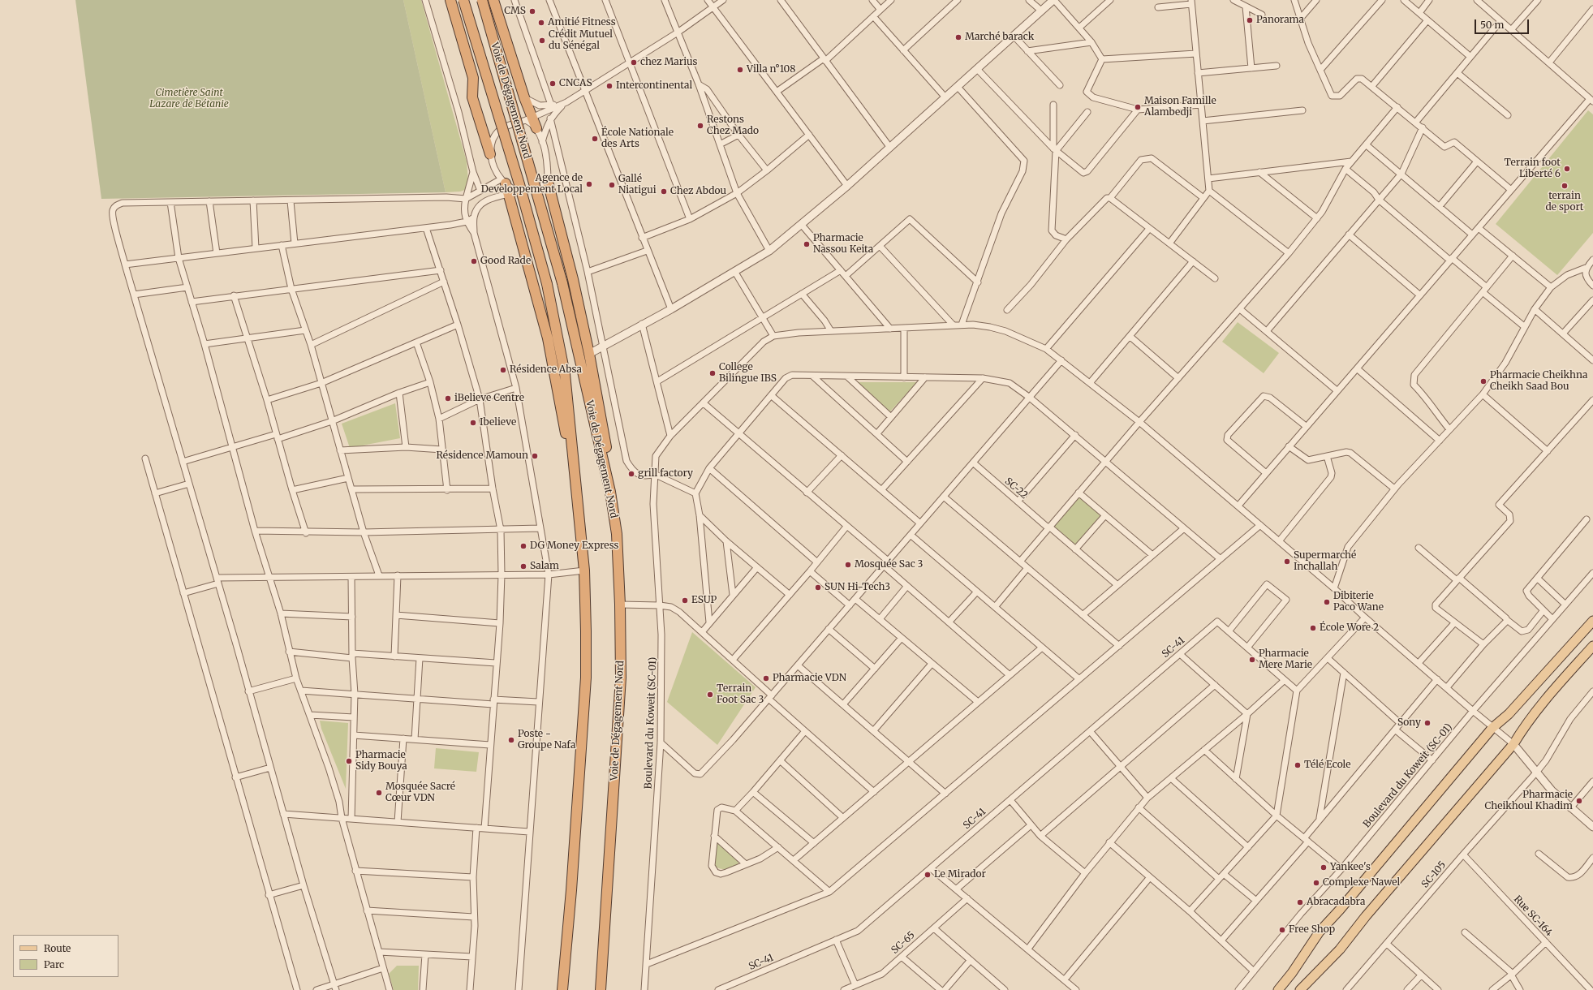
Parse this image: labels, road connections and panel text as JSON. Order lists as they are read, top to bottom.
{
  "streets": {
    "highway": ["Voie de Dégagement Nord"],
    "street": [
      "SC-22",
      "SC-41",
      "Boulevard du Koweit (SC-01)",
      "SC-105",
      "Rue SC-164",
      "SC-65"
    ]
  },
  "crossings": [
    ["SC-105", "Rue SC-164"]
  ],
  "parks": ["Cimetière Saint Lazare de Bétanie"],
  "places": [
    "CMS",
    "Panorama",
    "Amitié Fitness",
    "Marché barack",
    "Crédit Mutuel du Sénégal",
    "chez Marius",
    "Villa n°108",
    "CNCAS",
    "Intercontinental",
    "Maison Famille Alambedji",
    "Restons Chez Mado",
    "École Nationale des Arts",
    "Terrain foot Liberté 6",
    "Agence de Developpement Local",
    "Gallé Niatigui",
    "terrain de sport",
    "Chez Abdou",
    "Pharmacie Nassou Keita",
    "Good Rade",
    "Résidence Absa",
    "College Bilingue IBS",
    "Pharmacie Cheikhna Cheikh Saad Bou",
    "iBelieve Centre",
    "Ibelieve",
    "Résidence Mamoun",
    "grill factory",
    "DG Money Express",
    "Supermarché Inchallah",
    "Mosquée Sac 3",
    "Salam",
    "SUN Hi-Tech3",
    "ESUP",
    "Dibiterie Paco Wane",
    "École Wore 2",
    "Pharmacie Mere Marie",
    "Pharmacie VDN",
    "Terrain Foot Sac 3",
    "Sony",
    "Poste - Groupe Nafa",
    "Pharmacie Sidy Bouya",
    "Télé Ecole",
    "Mosquée Sacré Cœur VDN",
    "Pharmacie Cheikhoul Khadim",
    "Yankee's",
    "Le Mirador",
    "Complexe Nawel",
    "Abracadabra",
    "Free Shop"
  ],
  "legend": ["Route", "Parc"],
  "scale_bar": "50 m"
}
